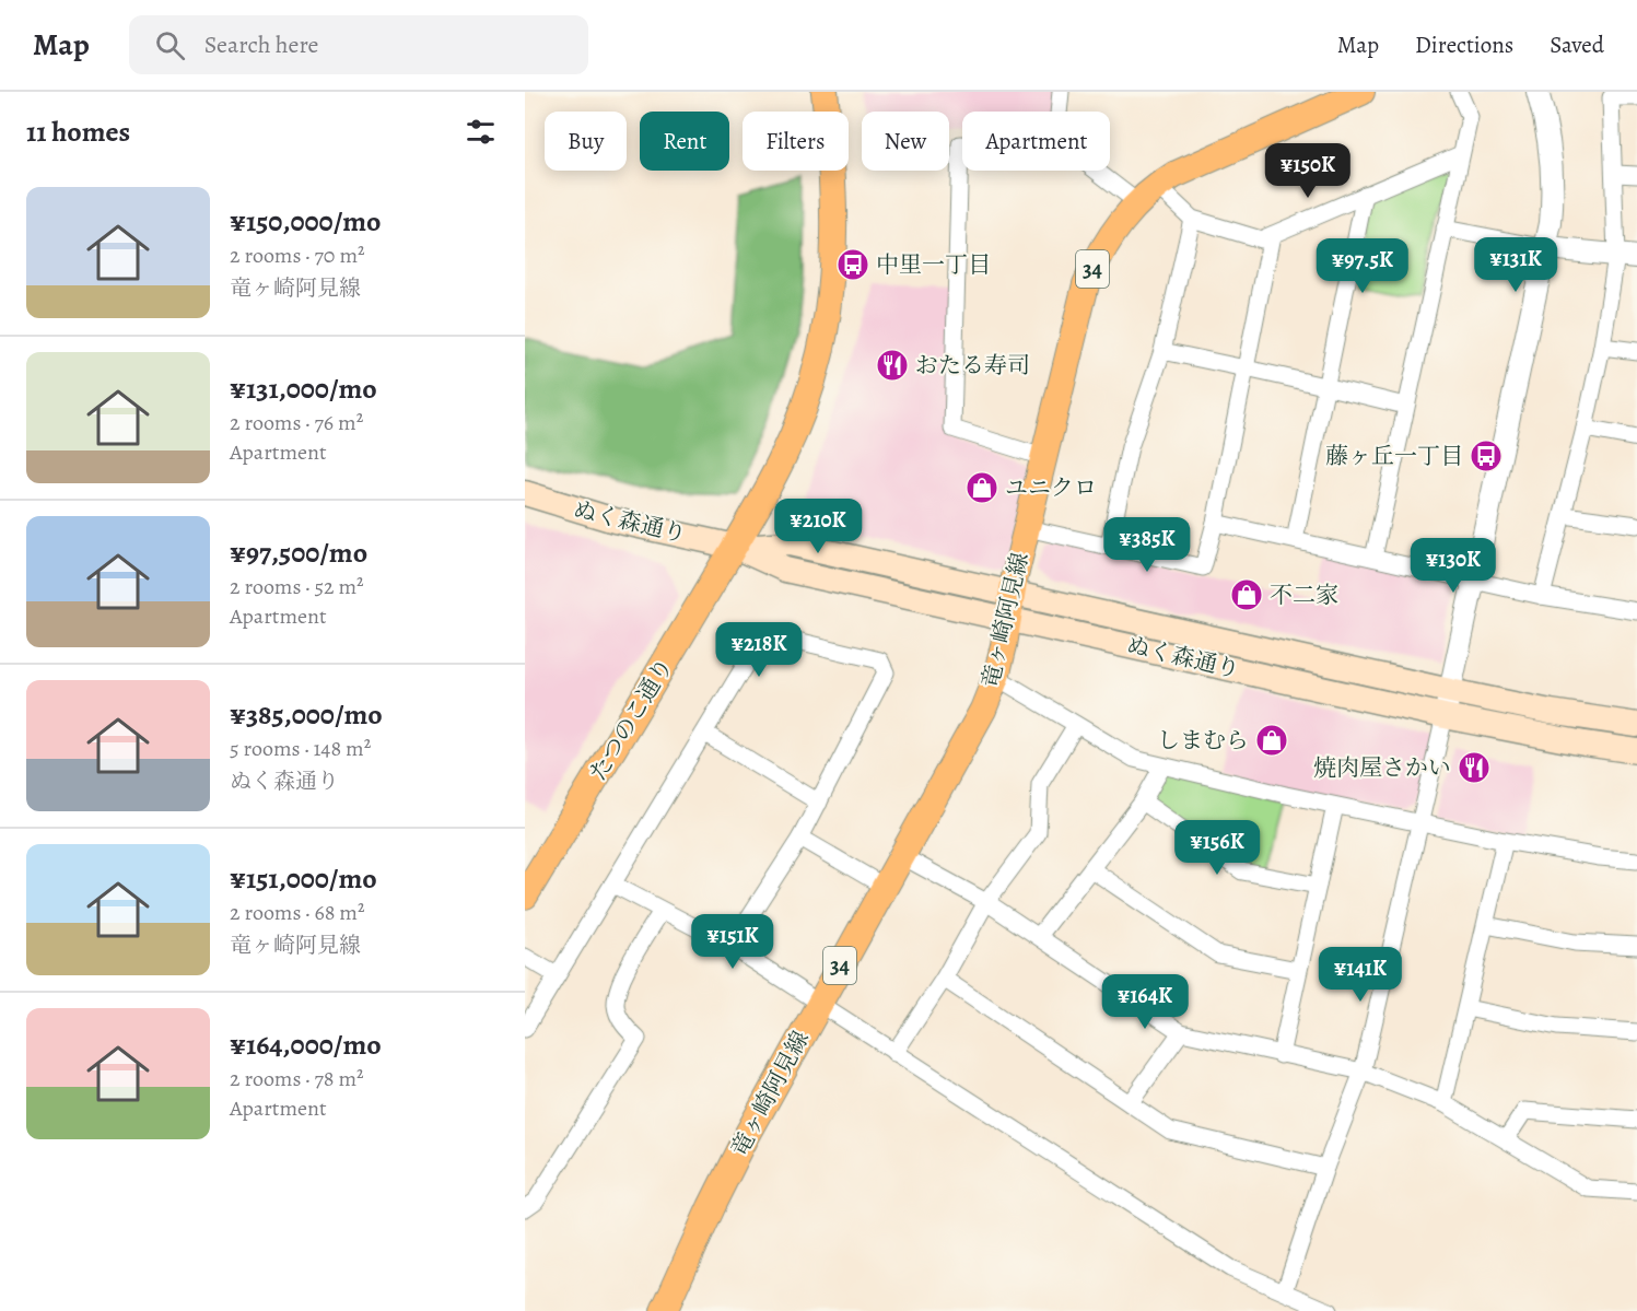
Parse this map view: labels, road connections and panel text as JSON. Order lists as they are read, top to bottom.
{
  "streets": {
    "main road": [
      "34",
      "ぬく森通り",
      "竜ヶ崎阿見線",
      "たつのこ通り"
    ]
  },
  "crossings": [
    ["ぬく森通り", "竜ヶ崎阿見線"],
    ["ぬく森通り", "たつのこ通り"]
  ],
  "places": {
    "bus stop": ["中里一丁目", "藤ヶ丘一丁目"],
    "restaurant": ["おたる寿司", "焼肉屋さかい"],
    "shop": ["ユニクロ", "不二家", "しまむら"]
  },
  "page": {
    "header": "Map",
    "search": "Search here",
    "nav": ["Map", "Directions", "Saved"],
    "heading": "11 homes",
    "chip": [
      "Buy",
      "Rent",
      "Filters",
      "New",
      "Apartment"
    ],
    "price": [
      "¥150K",
      "¥131K",
      "¥97.5K",
      "¥210K",
      "¥385K",
      "¥130K",
      "¥218K",
      "¥156K",
      "¥151K",
      "¥141K",
      "¥164K"
    ],
    "list": [
      {
        "name": "¥150,000/mo",
        "note": "2 rooms · 70 m² · 竜ヶ崎阿見線"
      },
      {
        "name": "¥131,000/mo",
        "note": "2 rooms · 76 m² · Apartment"
      },
      {
        "name": "¥97,500/mo",
        "note": "2 rooms · 52 m² · Apartment"
      },
      {
        "name": "¥385,000/mo",
        "note": "5 rooms · 148 m² · ぬく森通り"
      },
      {
        "name": "¥151,000/mo",
        "note": "2 rooms · 68 m² · 竜ヶ崎阿見線"
      },
      {
        "name": "¥164,000/mo",
        "note": "2 rooms · 78 m² · Apartment"
      }
    ]
  }
}
